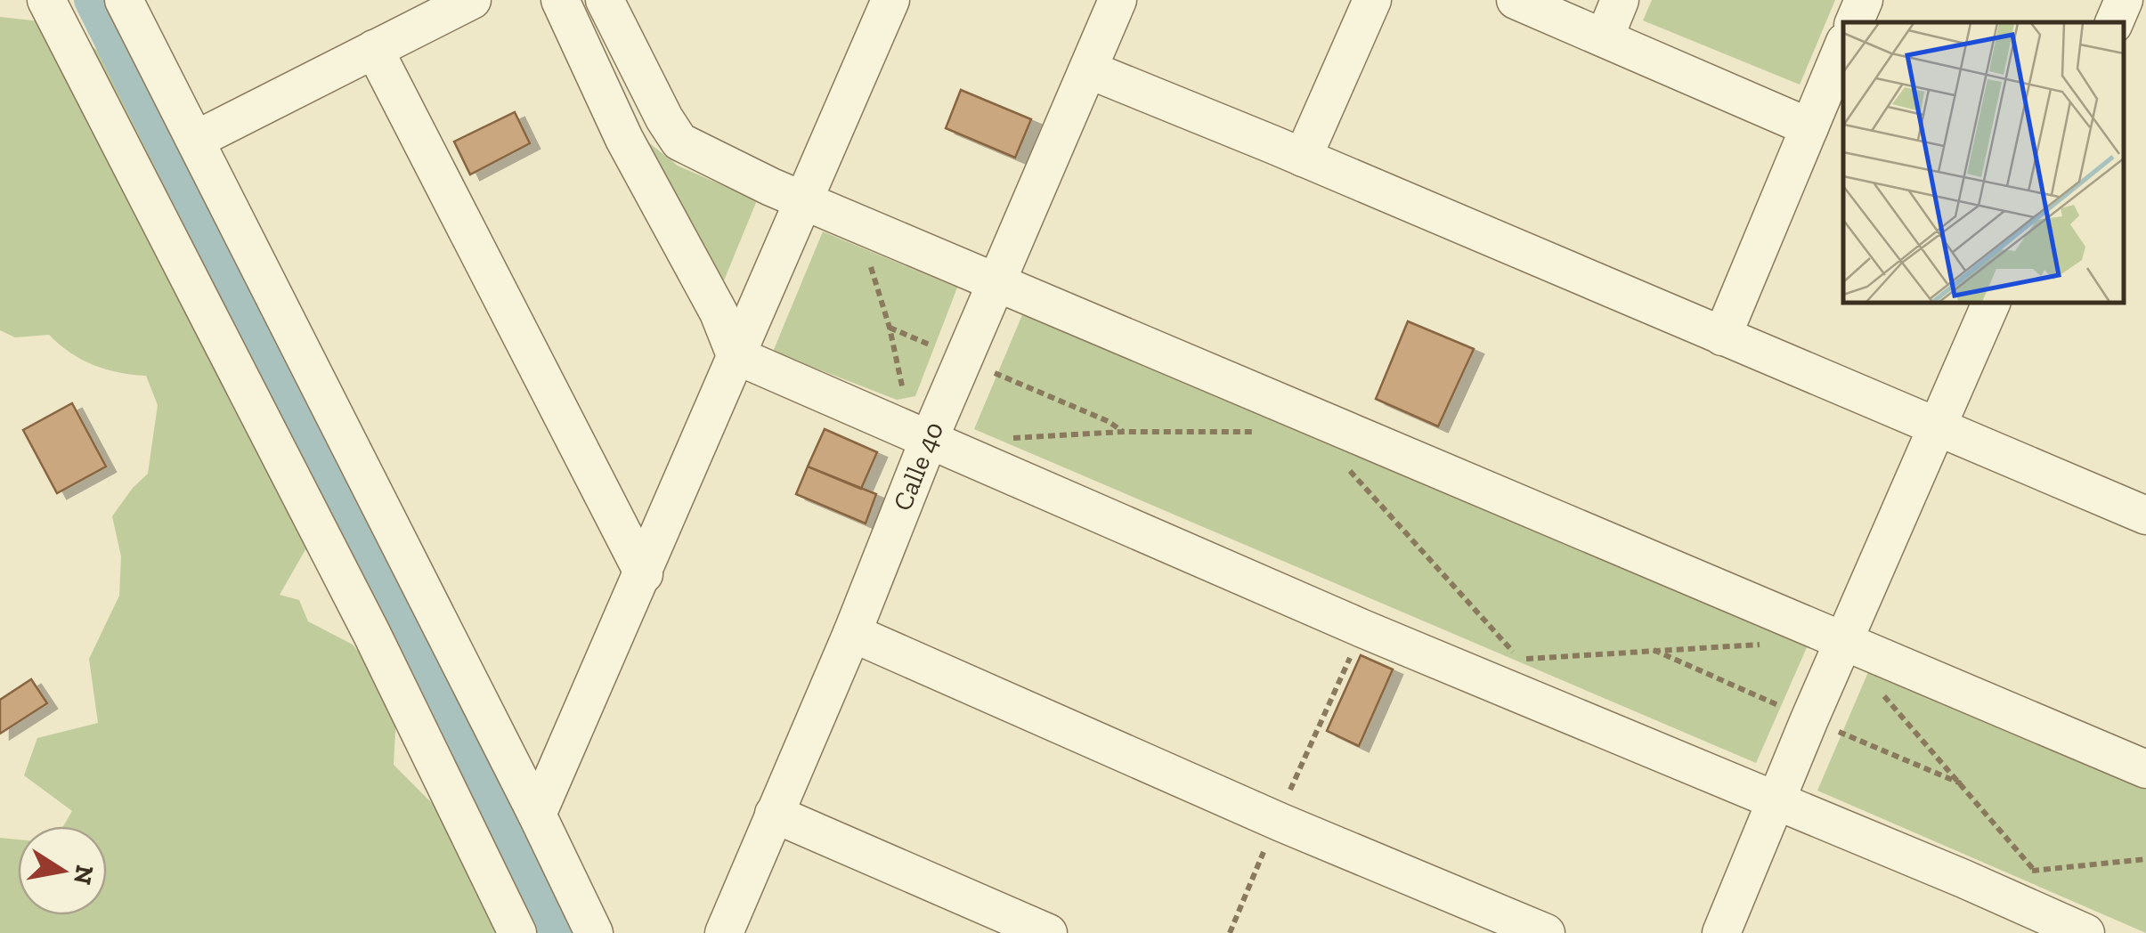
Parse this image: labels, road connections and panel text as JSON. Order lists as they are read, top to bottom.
{
  "streets": {
    "street": ["Calle 40"]
  },
  "north": "right"
}
